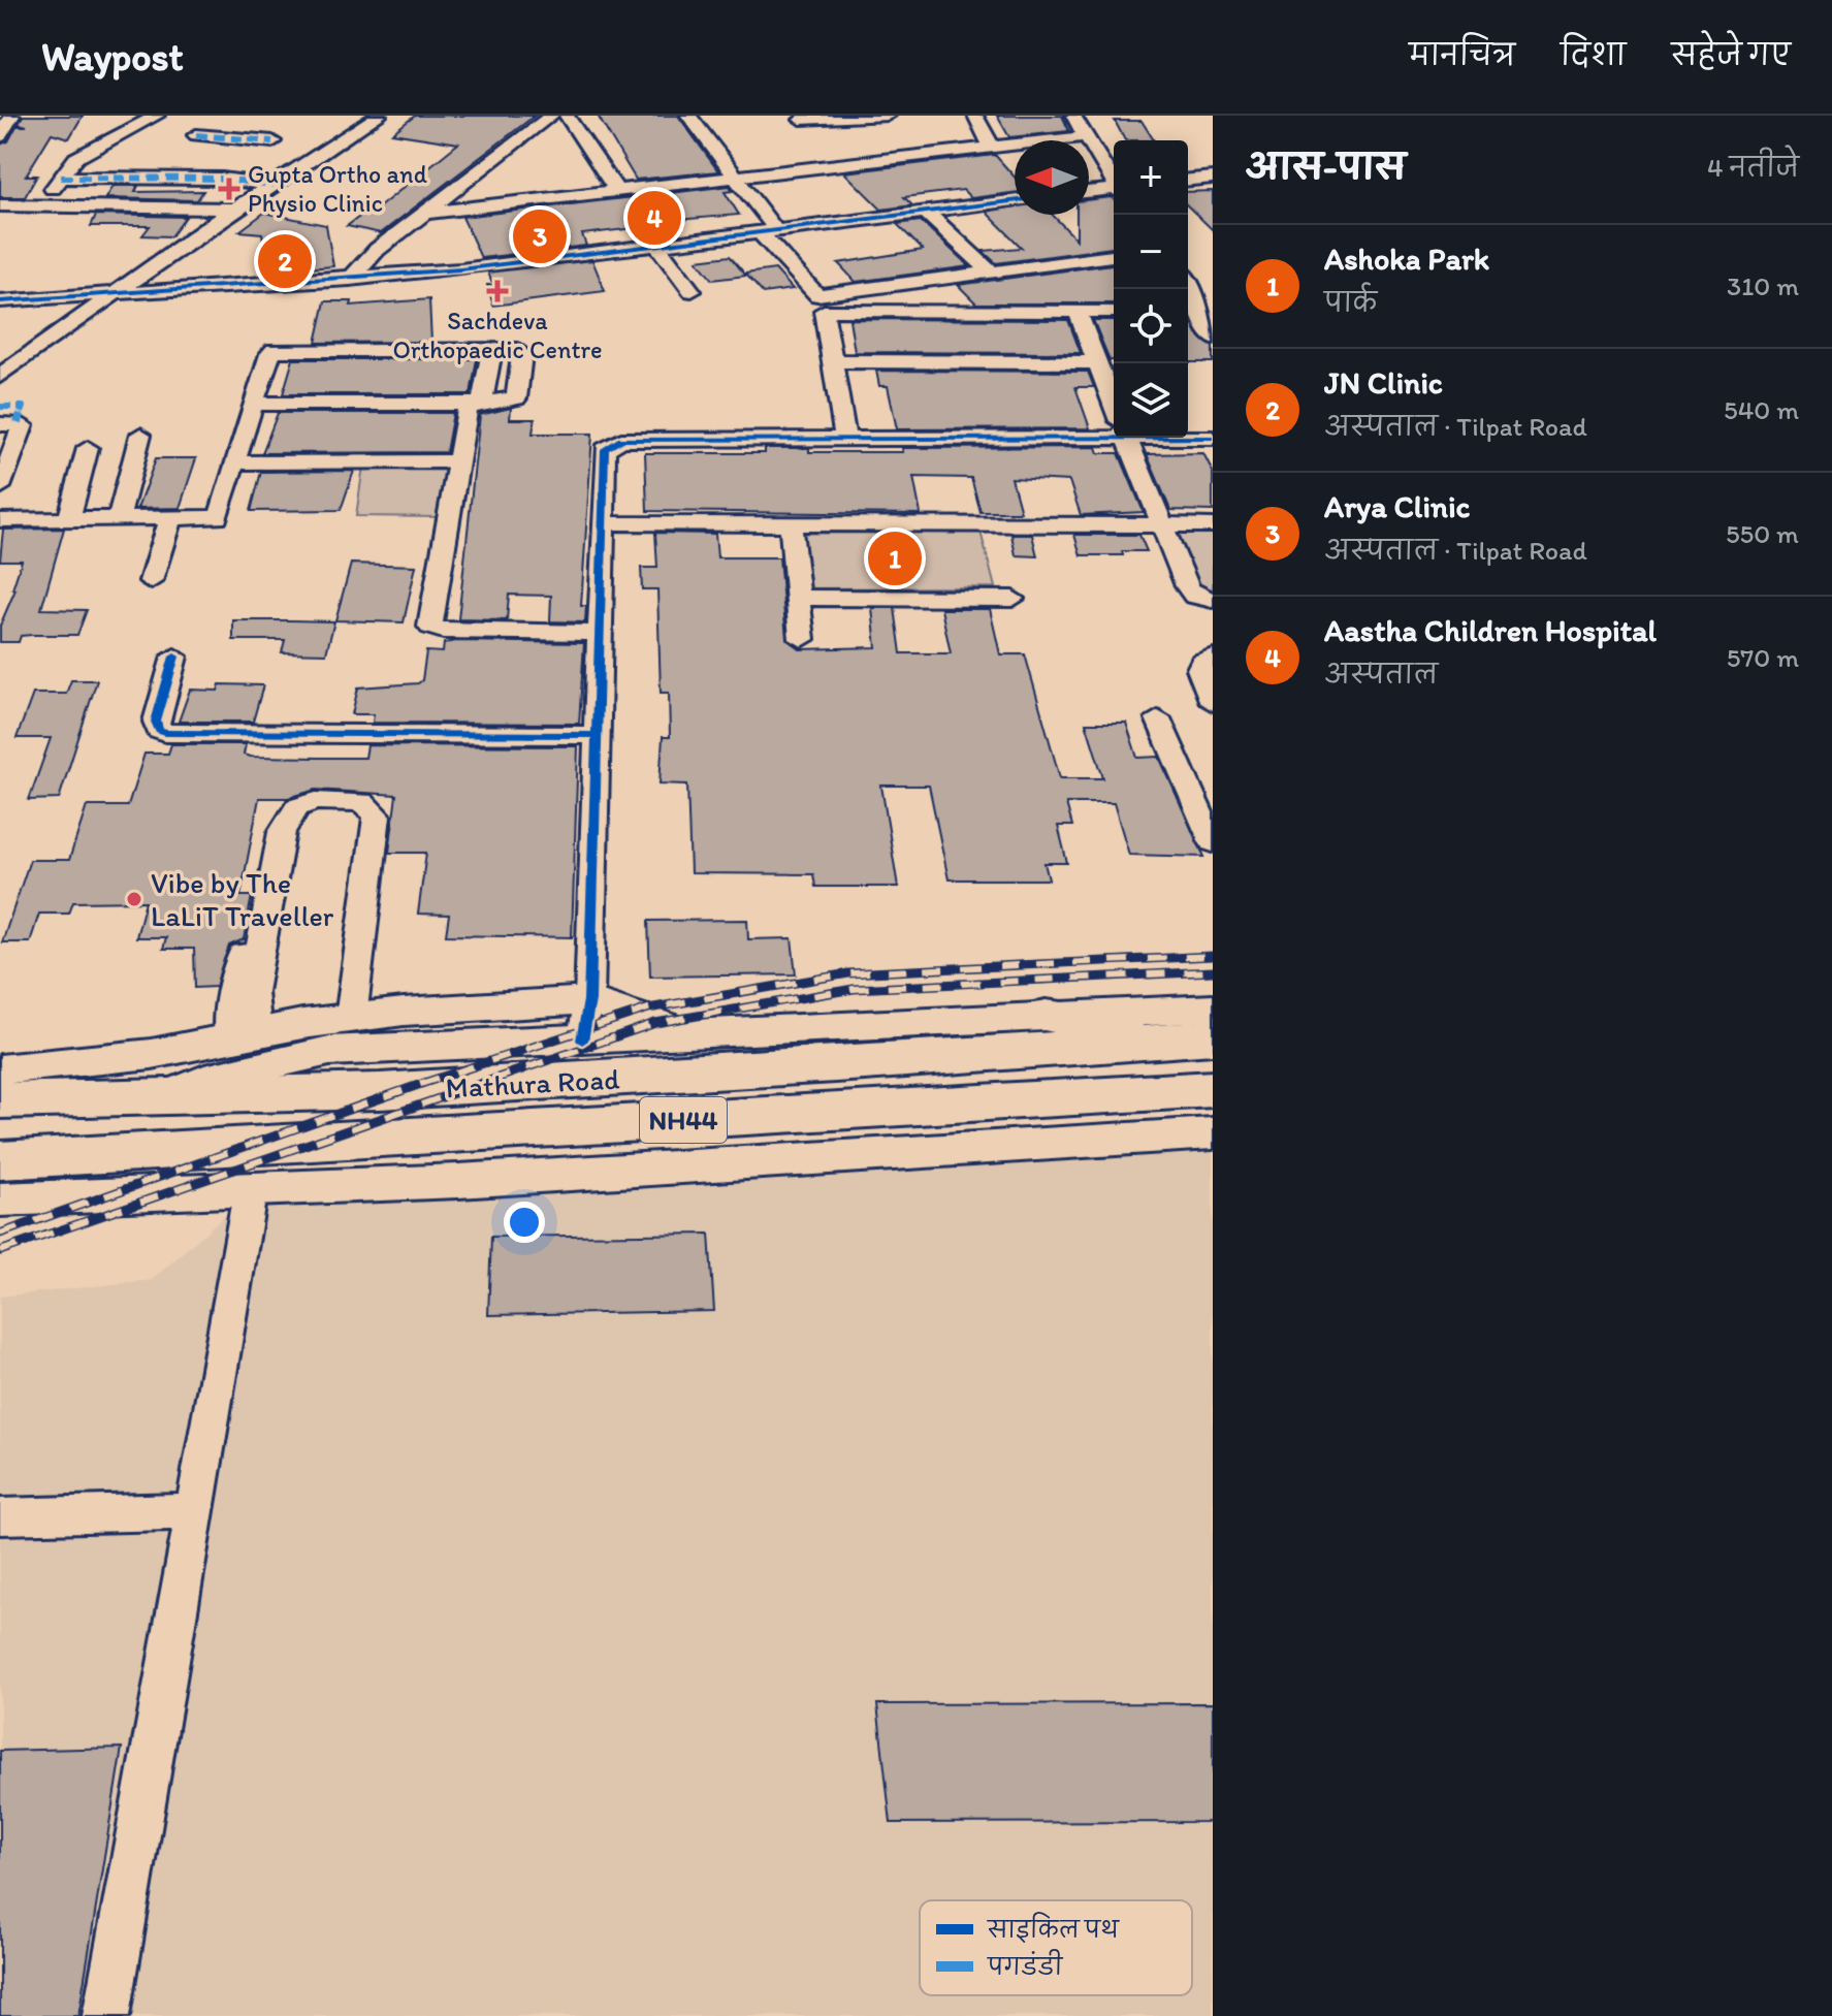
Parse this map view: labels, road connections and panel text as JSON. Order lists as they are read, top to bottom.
{
  "streets": {
    "highway": ["Mathura Road", "NH44"]
  },
  "places": {
    "health": ["Gupta Ortho and Physio Clinic", "Sachdeva Orthopaedic Centre"],
    "other": ["Vibe by The LaLiT Traveller"]
  },
  "legend": ["साइकिल पथ", "पगडंडी"],
  "north": "left",
  "page": {
    "header": "Waypost",
    "nav": ["मानचित्र", "दिशा", "सहेजे गए"],
    "heading": ["आस-पास", "4 नतीजे"],
    "map_buttons": ["+", "−"],
    "pins": [
      "4",
      "3",
      "2",
      "1"
    ],
    "list": [
      {
        "mark": "1",
        "name": "Ashoka Park",
        "note": "पार्क",
        "value": "310 m"
      },
      {
        "mark": "2",
        "name": "JN Clinic",
        "note": "अस्पताल · Tilpat Road",
        "value": "540 m"
      },
      {
        "mark": "3",
        "name": "Arya Clinic",
        "note": "अस्पताल · Tilpat Road",
        "value": "550 m"
      },
      {
        "mark": "4",
        "name": "Aastha Children Hospital",
        "note": "अस्पताल",
        "value": "570 m"
      }
    ]
  }
}
